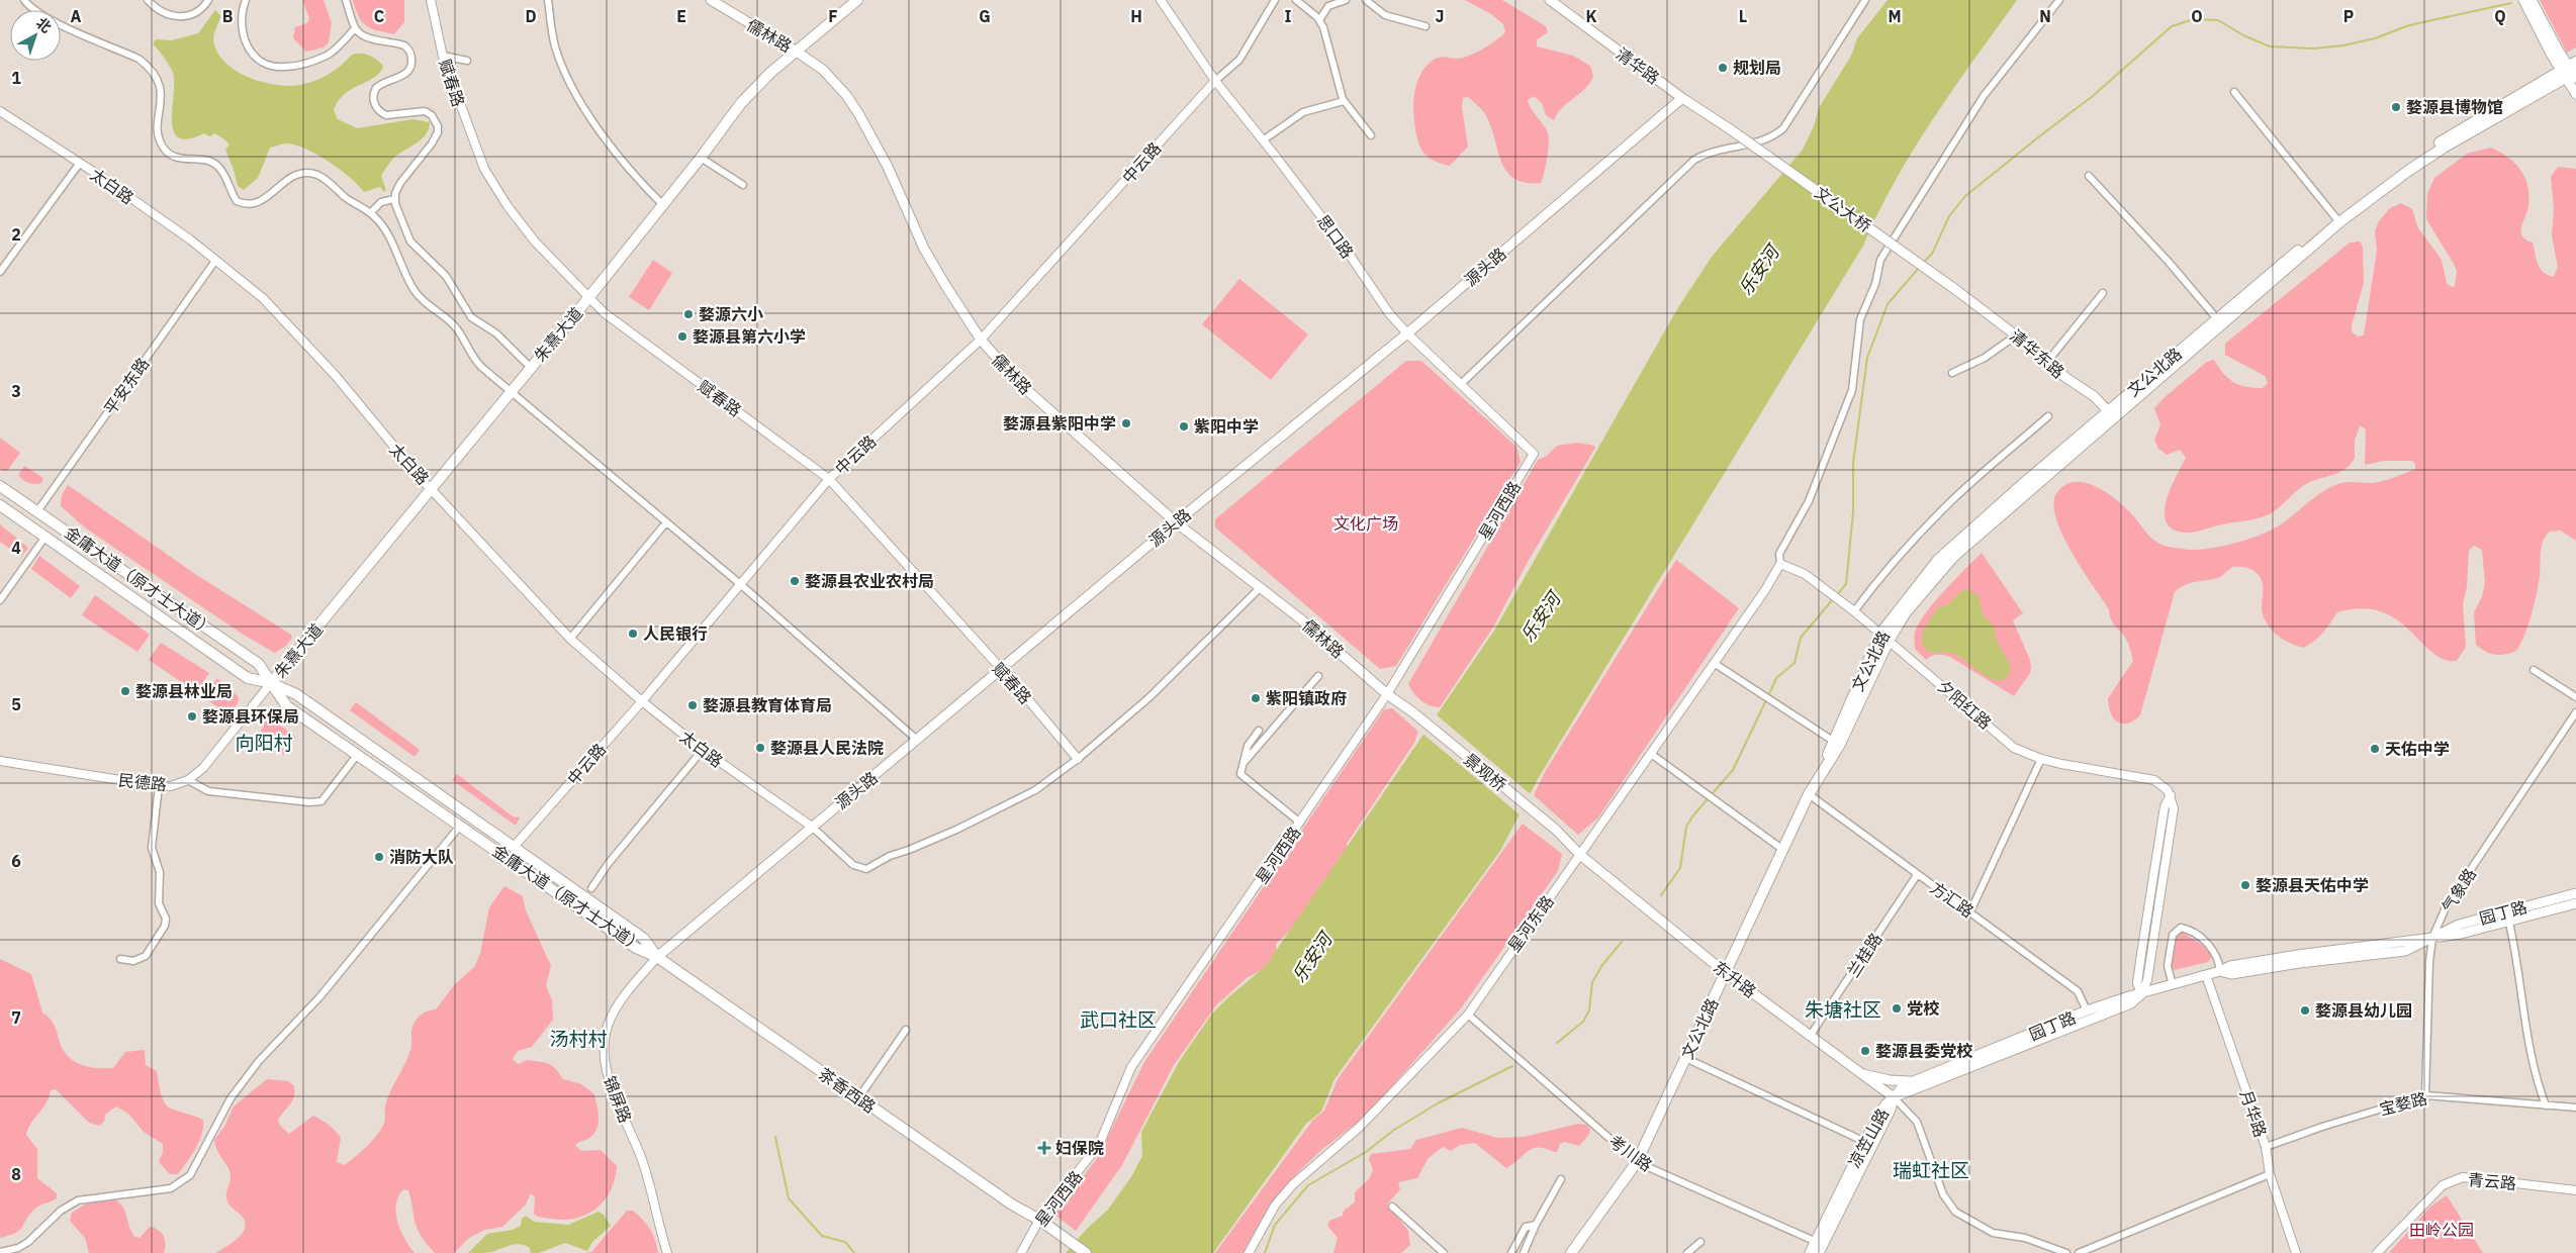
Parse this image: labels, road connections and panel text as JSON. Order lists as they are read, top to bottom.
{
  "streets": {
    "main road": [
      "儒林路",
      "清华路",
      "文公大桥",
      "源头路",
      "朱熹大道",
      "清华东路",
      "文公北路",
      "金庸大道（原才士大道）",
      "景观桥",
      "园丁路",
      "东升路",
      "茶香西路",
      "凉笠山路"
    ],
    "street": [
      "赋春路",
      "中云路",
      "太白路",
      "思口路",
      "平安东路",
      "星河西路",
      "夕阳红路",
      "民德路",
      "气象路",
      "方汇路",
      "星河东路",
      "兰桂路",
      "锦屏路",
      "宝婺路",
      "月华路",
      "考川路",
      "青云路"
    ]
  },
  "crossings": [
    ["儒林路", "中云路"],
    ["儒林路", "源头路"],
    ["儒林路", "朱熹大道"],
    ["儒林路", "星河西路"],
    ["儒林路", "景观桥"],
    ["清华路", "文公大桥"],
    ["清华路", "源头路"],
    ["赋春路", "中云路"],
    ["赋春路", "源头路"],
    ["赋春路", "朱熹大道"],
    ["中云路", "太白路"],
    ["中云路", "思口路"],
    ["中云路", "金庸大道（原才士大道）"],
    ["太白路", "源头路"],
    ["太白路", "朱熹大道"],
    ["太白路", "平安东路"],
    ["文公大桥", "清华东路"],
    ["思口路", "源头路"],
    ["思口路", "星河西路"],
    ["源头路", "金庸大道（原才士大道）"],
    ["源头路", "茶香西路"],
    ["源头路", "锦屏路"],
    ["朱熹大道", "金庸大道（原才士大道）"],
    ["朱熹大道", "民德路"],
    ["清华东路", "文公北路"],
    ["文公北路", "夕阳红路"],
    ["文公北路", "方汇路"],
    ["文公北路", "东升路"],
    ["文公北路", "考川路"],
    ["平安东路", "金庸大道（原才士大道）"],
    ["星河西路", "景观桥"],
    ["星河西路", "茶香西路"],
    ["金庸大道（原才士大道）", "民德路"],
    ["金庸大道（原才士大道）", "茶香西路"],
    ["金庸大道（原才士大道）", "锦屏路"],
    ["夕阳红路", "园丁路"],
    ["夕阳红路", "星河东路"],
    ["景观桥", "星河东路"],
    ["景观桥", "东升路"],
    ["气象路", "园丁路"],
    ["气象路", "宝婺路"],
    ["方汇路", "园丁路"],
    ["方汇路", "兰桂路"],
    ["园丁路", "东升路"],
    ["园丁路", "月华路"],
    ["园丁路", "凉笠山路"],
    ["星河东路", "东升路"],
    ["星河东路", "考川路"],
    ["兰桂路", "东升路"],
    ["东升路", "凉笠山路"],
    ["茶香西路", "锦屏路"],
    ["宝婺路", "月华路"],
    ["凉笠山路", "考川路"]
  ],
  "districts": [
    "向阳村",
    "朱塘社区",
    "武口社区",
    "汤村村",
    "瑞虹社区"
  ],
  "water": ["乐安河"],
  "parks": ["文化广场", "田岭公园"],
  "places": {
    "other": [
      "规划局",
      "婺源县博物馆",
      "婺源六小",
      "婺源县第六小学",
      "婺源县紫阳中学",
      "紫阳中学",
      "婺源县农业农村局",
      "人民银行",
      "婺源县林业局",
      "紫阳镇政府",
      "婺源县教育体育局",
      "婺源县环保局",
      "婺源县人民法院",
      "天佑中学",
      "消防大队",
      "婺源县天佑中学",
      "党校",
      "婺源县幼儿园",
      "婺源县委党校"
    ],
    "health": ["妇保院"]
  },
  "north": "top right",
  "grid": {
    "columns": [
      "A",
      "B",
      "C",
      "D",
      "E",
      "F",
      "G",
      "H",
      "I",
      "J",
      "K",
      "L",
      "M",
      "N",
      "O",
      "P",
      "Q"
    ],
    "rows": [
      "1",
      "2",
      "3",
      "4",
      "5",
      "6",
      "7",
      "8"
    ]
  }
}
